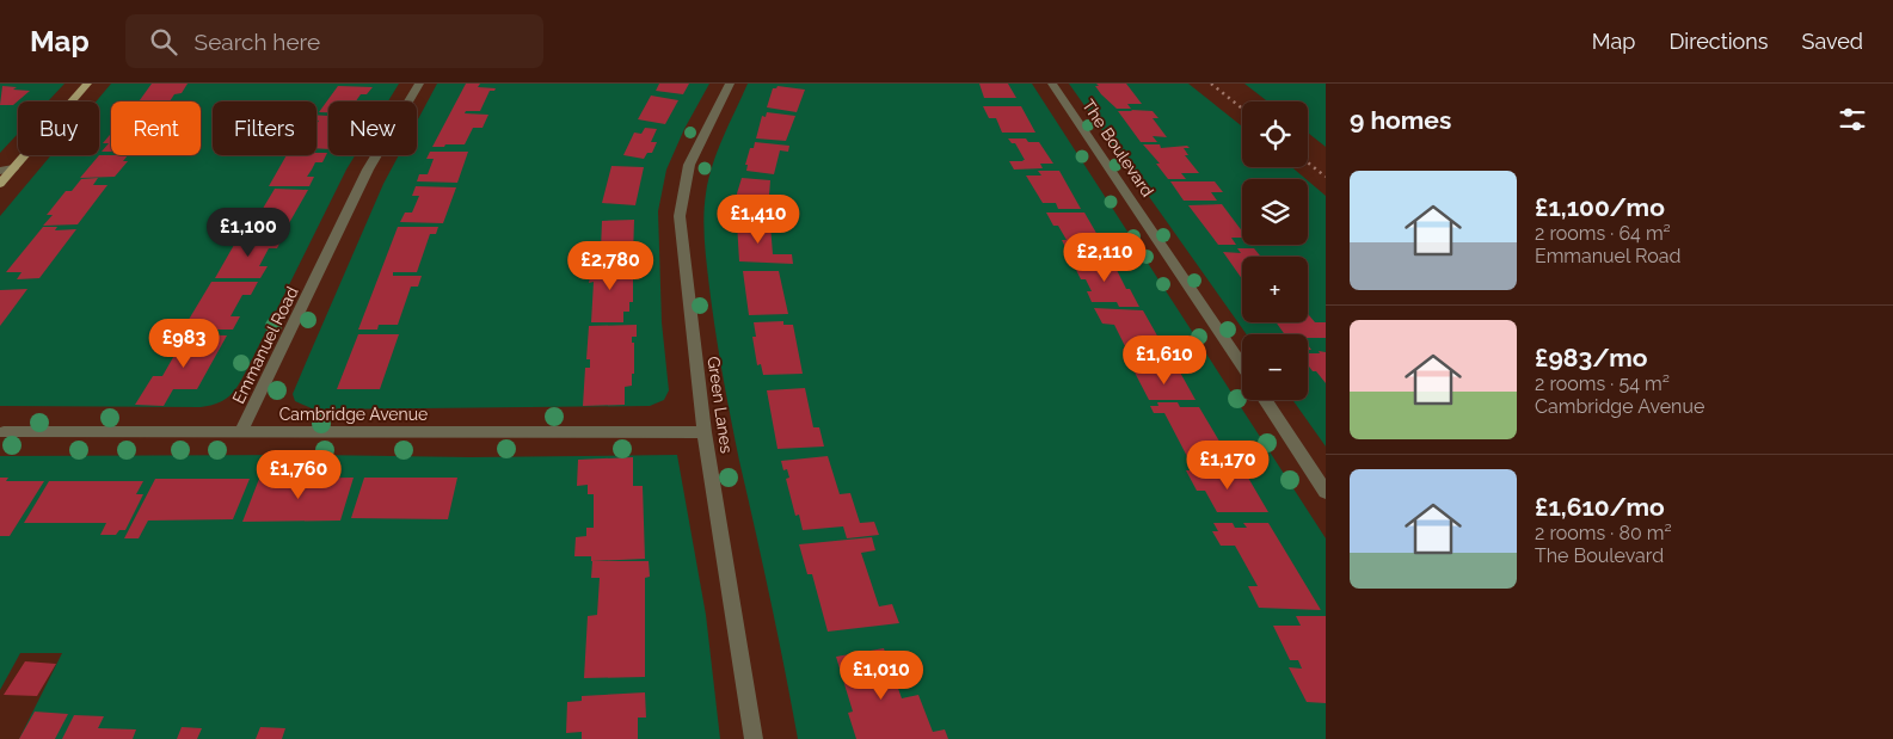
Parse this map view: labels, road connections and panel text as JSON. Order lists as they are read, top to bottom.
{
  "streets": {
    "street": [
      "The Boulevard",
      "Emmanuel Road",
      "Green Lanes",
      "Cambridge Avenue"
    ]
  },
  "crossings": [
    ["Emmanuel Road", "Cambridge Avenue"],
    ["Green Lanes", "Cambridge Avenue"]
  ],
  "page": {
    "header": "Map",
    "search": "Search here",
    "nav": ["Map", "Directions", "Saved"],
    "heading": "9 homes",
    "map_buttons": ["+", "−"],
    "chip": [
      "Buy",
      "Rent",
      "Filters",
      "New"
    ],
    "list": [
      {
        "name": "£1,100/mo",
        "note": "2 rooms · 64 m² · Emmanuel Road"
      },
      {
        "name": "£983/mo",
        "note": "2 rooms · 54 m² · Cambridge Avenue"
      },
      {
        "name": "£1,610/mo",
        "note": "2 rooms · 80 m² · The Boulevard"
      }
    ],
    "price": [
      "£1,410",
      "£1,100",
      "£2,110",
      "£2,780",
      "£983",
      "£1,610",
      "£1,170",
      "£1,760",
      "£1,010"
    ]
  }
}
